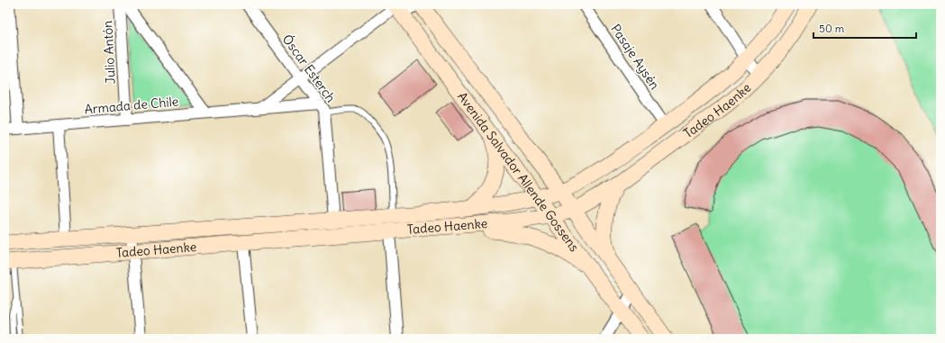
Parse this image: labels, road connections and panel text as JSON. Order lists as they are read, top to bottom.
{
  "streets": {
    "main road": ["Tadeo Haenke", "Avenida Salvador Allende Gossens"],
    "street": [
      "Julio Antón",
      "Pasaje Aysén",
      "Óscar Esterch",
      "Armada de Chile"
    ]
  },
  "crossings": [
    ["Julio Antón", "Armada de Chile"],
    ["Pasaje Aysén", "Tadeo Haenke"],
    ["Óscar Esterch", "Armada de Chile"],
    ["Óscar Esterch", "Tadeo Haenke"],
    ["Tadeo Haenke", "Avenida Salvador Allende Gossens"]
  ],
  "scale_bar": "50 m"
}
